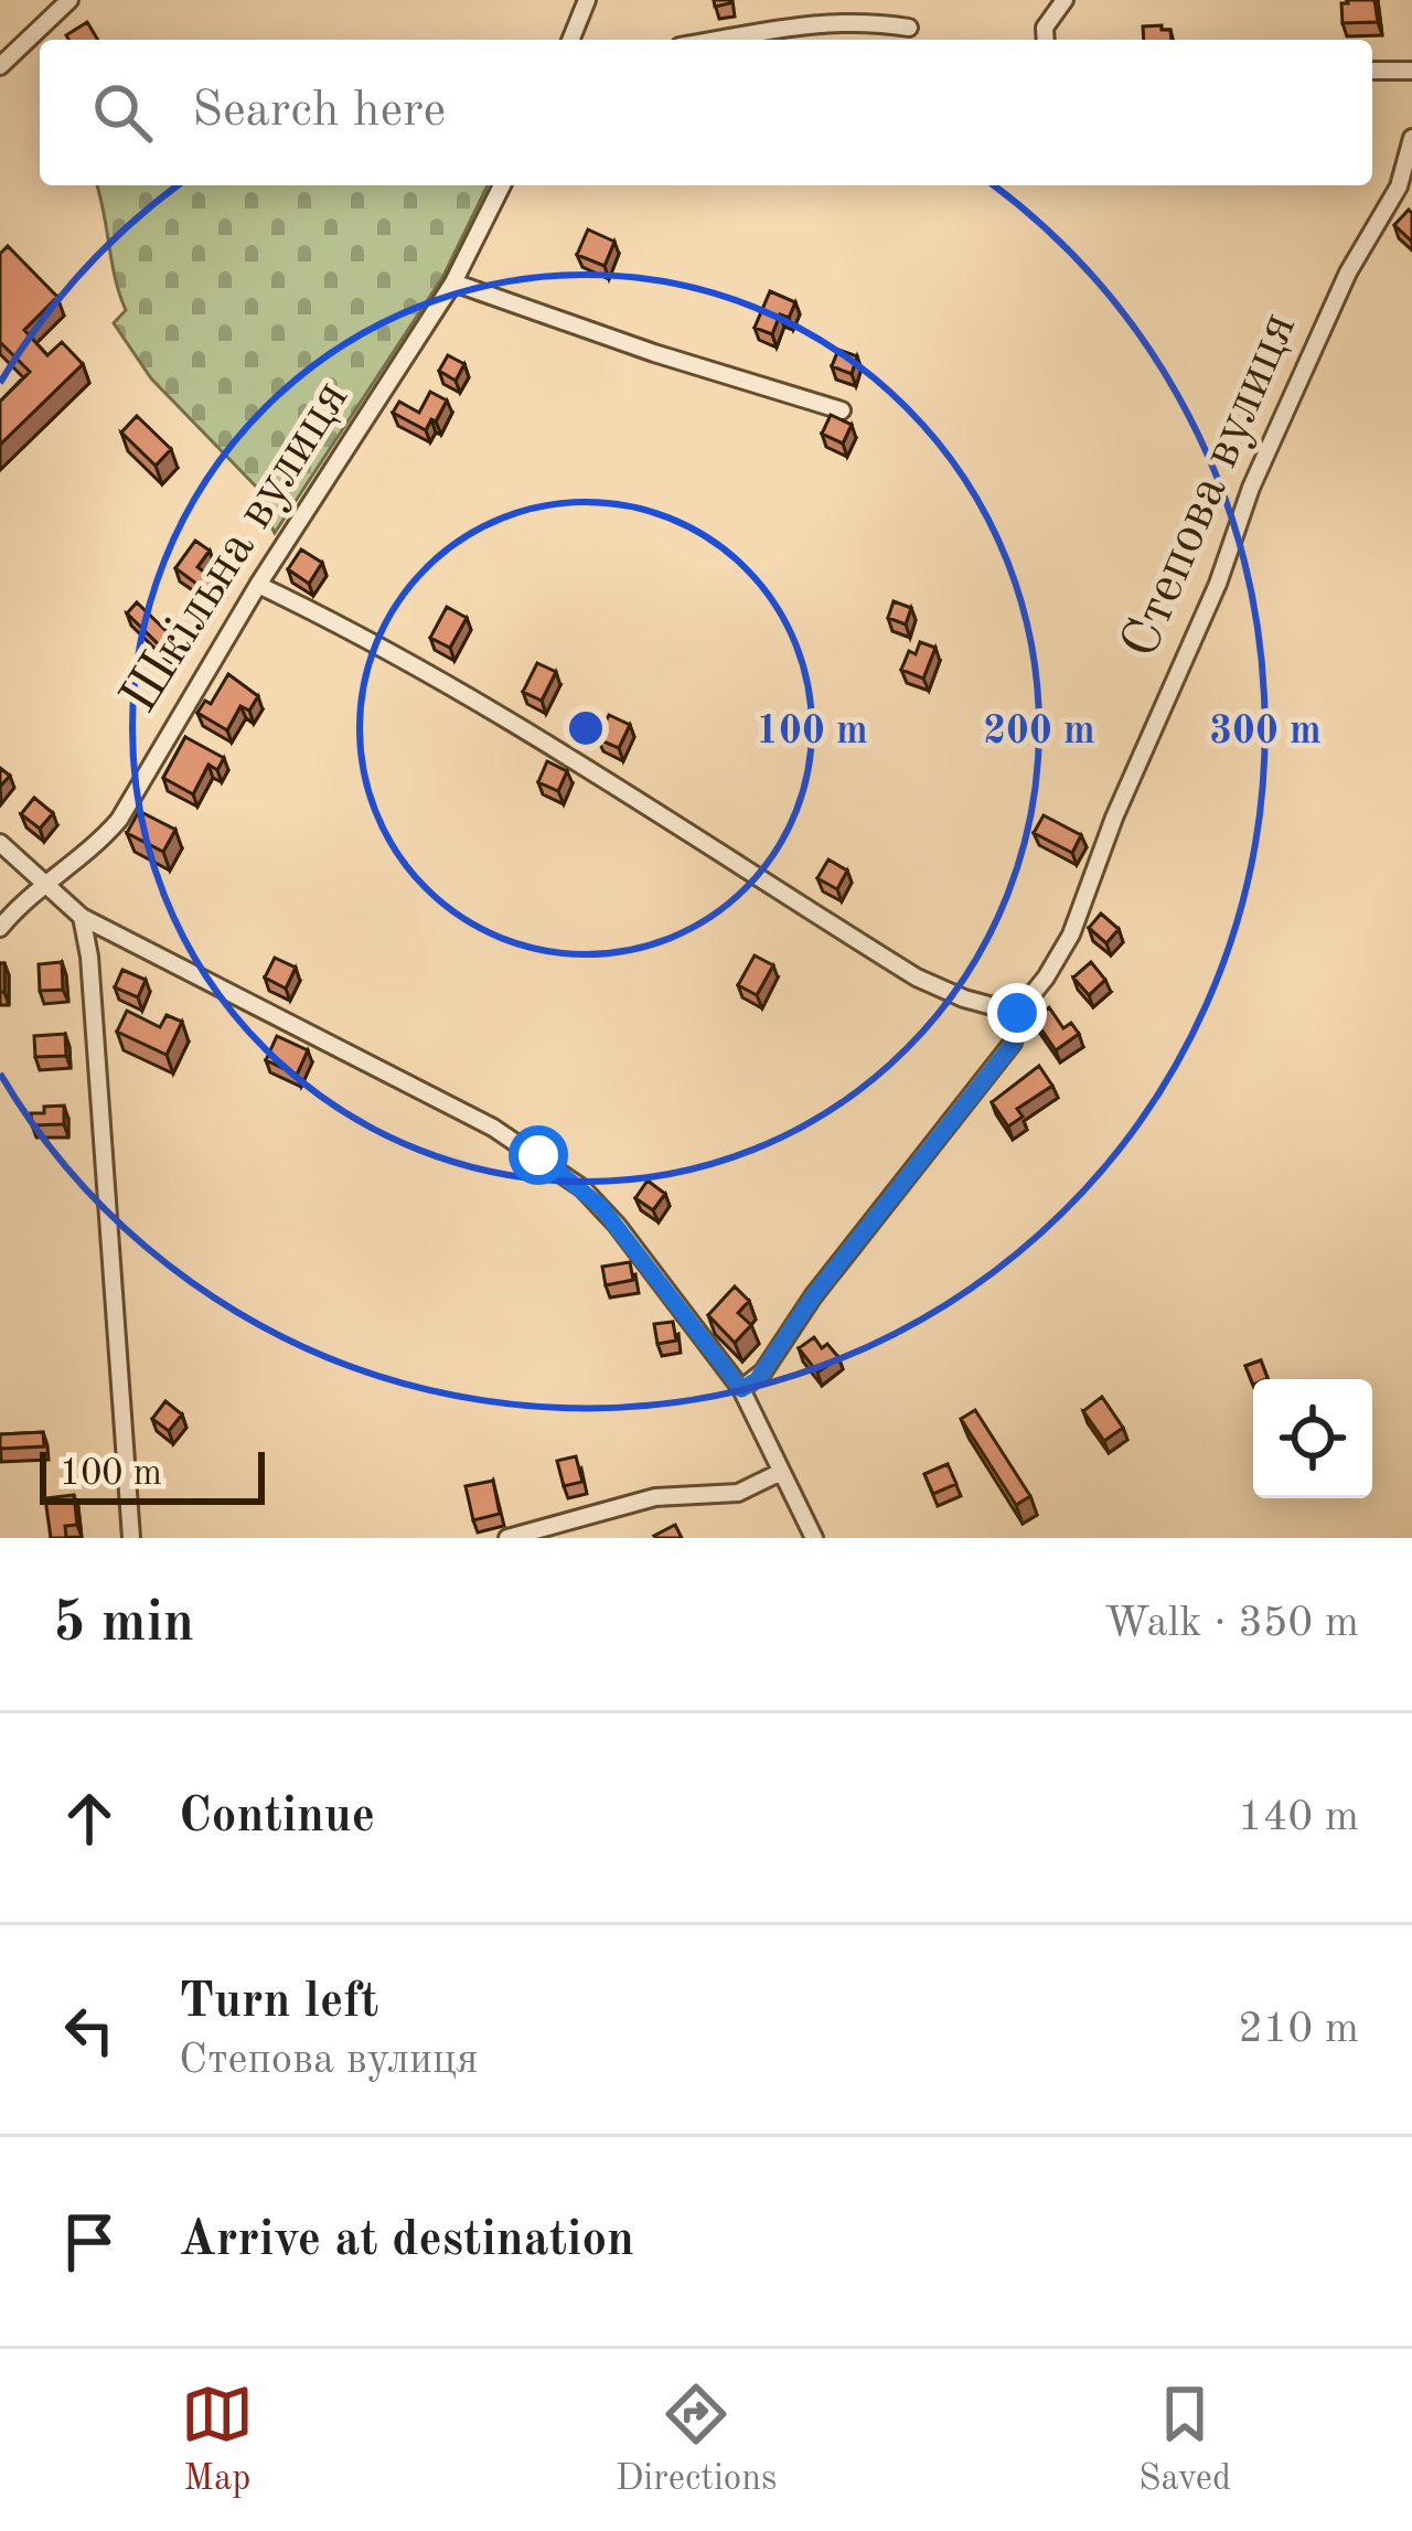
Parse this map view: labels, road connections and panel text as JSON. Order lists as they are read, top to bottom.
{
  "streets": {
    "street": ["Степова вулиця", "Шкільна вулиця"]
  },
  "scale_bar": "100 m",
  "page": {
    "search": "Search here",
    "scale": "100 m",
    "heading": ["5 min", "Walk · 350 m"],
    "list": [
      ["Continue", "140 m"],
      ["Turn left", "Степова вулиця", "210 m"],
      "Arrive at destination"
    ],
    "nav": ["Map", "Directions", "Saved"]
  },
  "rings": ["100 m", "200 m", "300 m"]
}
